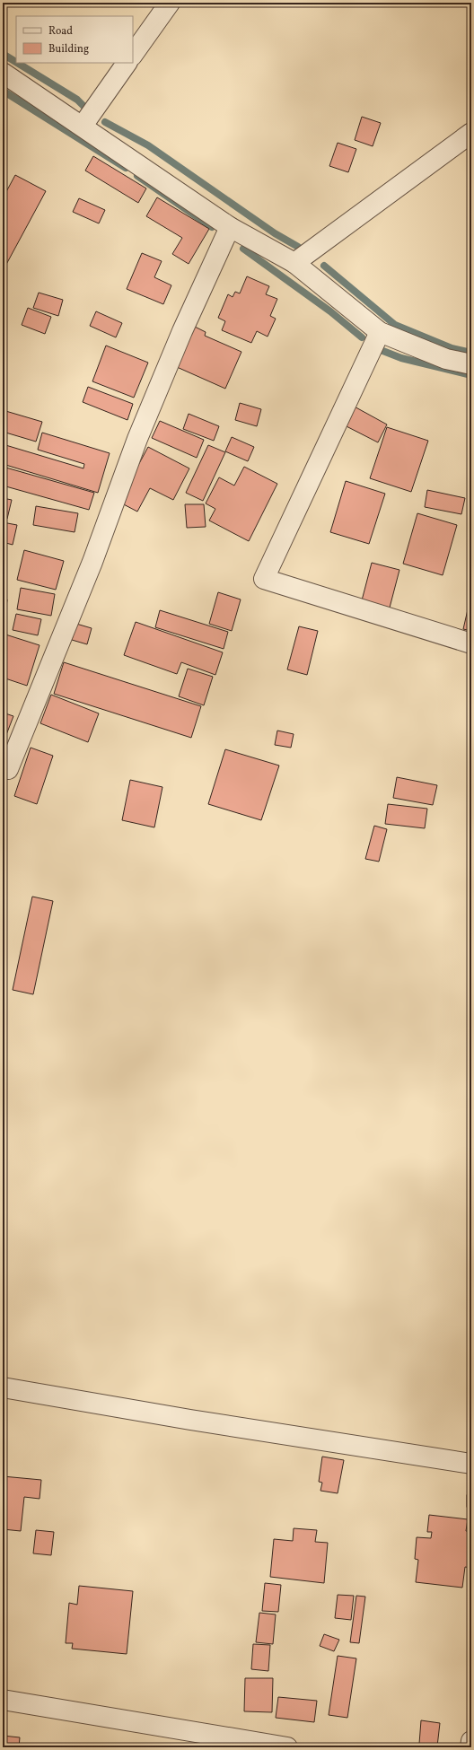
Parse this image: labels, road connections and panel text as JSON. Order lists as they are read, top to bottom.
{
  "legend": ["Road", "Building"]
}
